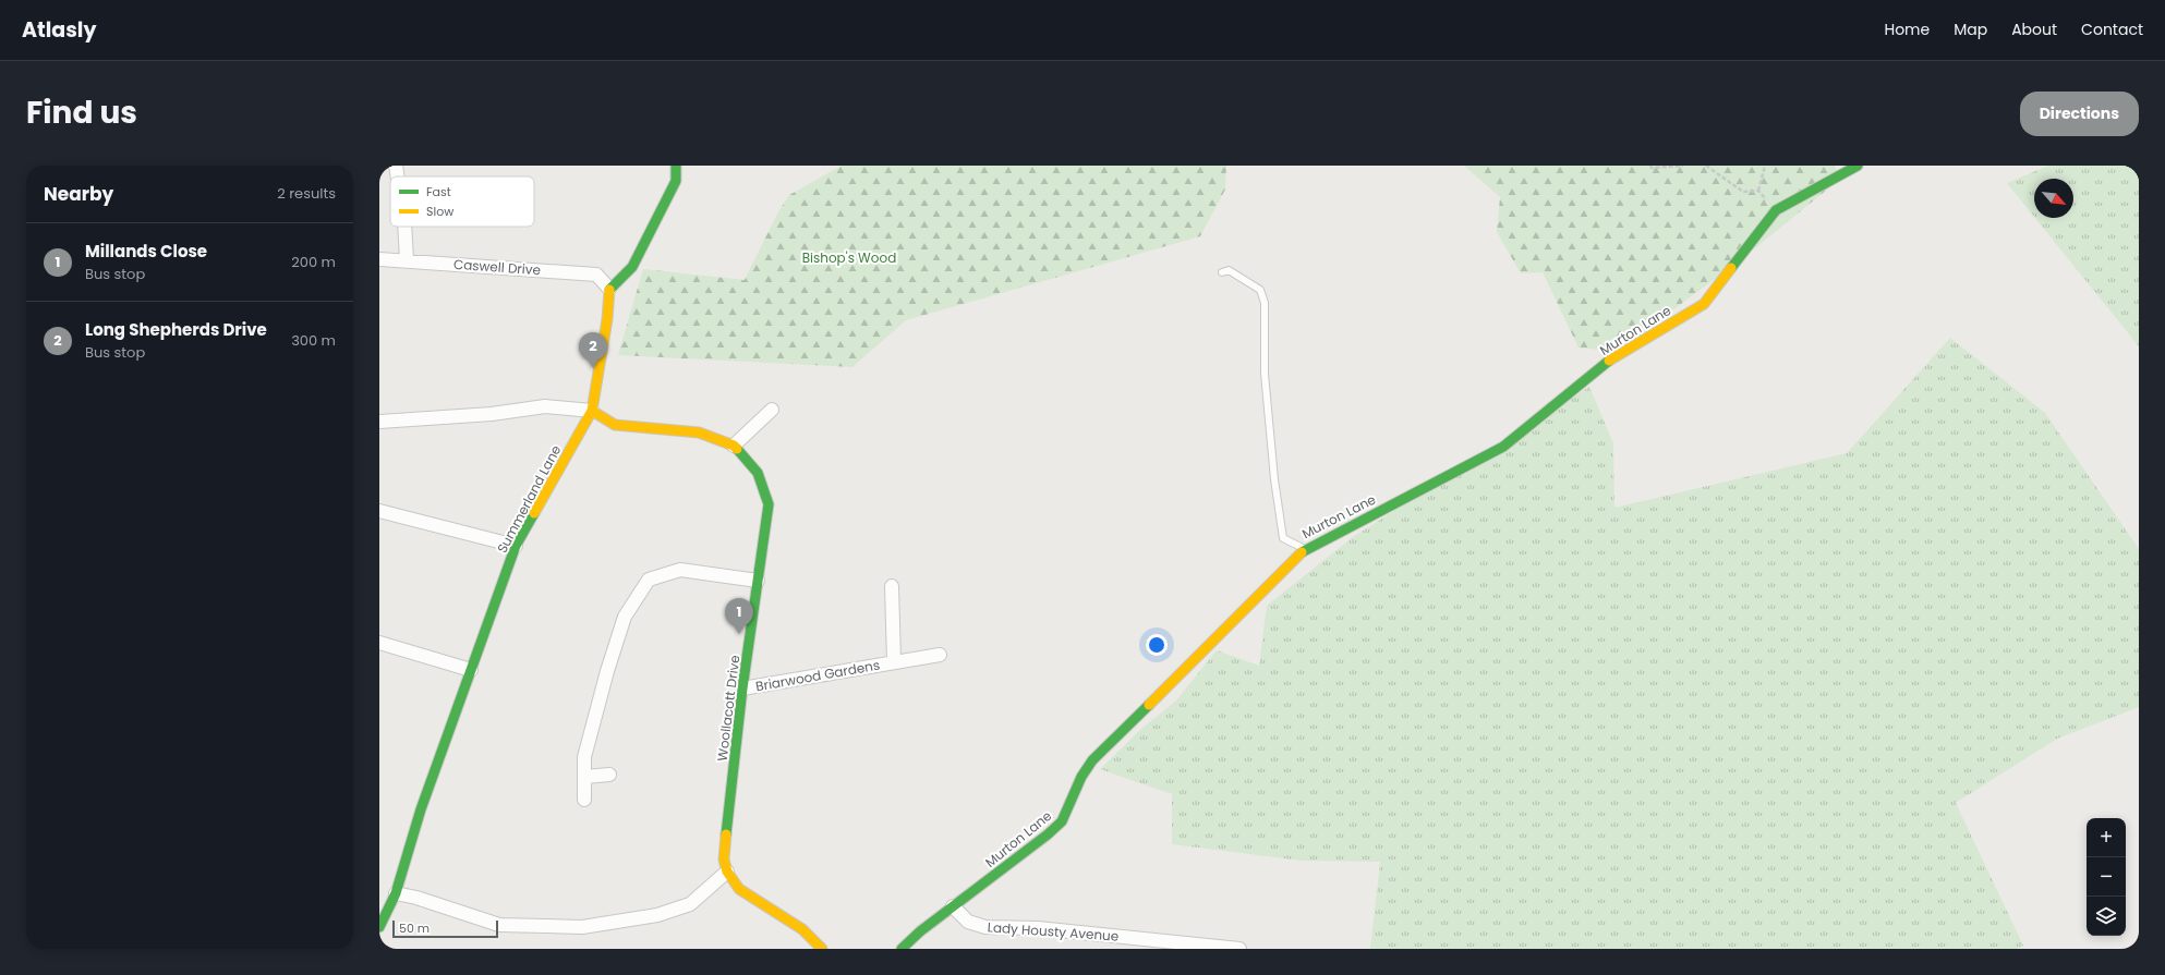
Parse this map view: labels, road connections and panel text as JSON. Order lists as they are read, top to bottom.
{
  "streets": {
    "street": [
      "Caswell Drive",
      "Murton Lane",
      "Summerland Lane",
      "Briarwood Gardens",
      "Woollacott Drive",
      "Lady Housty Avenue"
    ]
  },
  "crossings": [
    ["Caswell Drive", "Summerland Lane"],
    ["Murton Lane", "Lady Housty Avenue"],
    ["Summerland Lane", "Woollacott Drive"],
    ["Briarwood Gardens", "Woollacott Drive"]
  ],
  "parks": ["Bishop's Wood"],
  "legend": ["Fast", "Slow"],
  "scale_bar": "50 m",
  "north": "bottom right",
  "page": {
    "header": "Atlasly",
    "nav": [
      "Home",
      "Map",
      "About",
      "Contact"
    ],
    "title": "Find us",
    "buttons": "Directions",
    "heading": ["Nearby", "2 results"],
    "list": [
      {
        "mark": "1",
        "name": "Millands Close",
        "note": "Bus stop",
        "value": "200 m"
      },
      {
        "mark": "2",
        "name": "Long Shepherds Drive",
        "note": "Bus stop",
        "value": "300 m"
      }
    ],
    "pins": ["2", "1"],
    "map_buttons": ["+", "−"],
    "scale": "50 m"
  }
}
